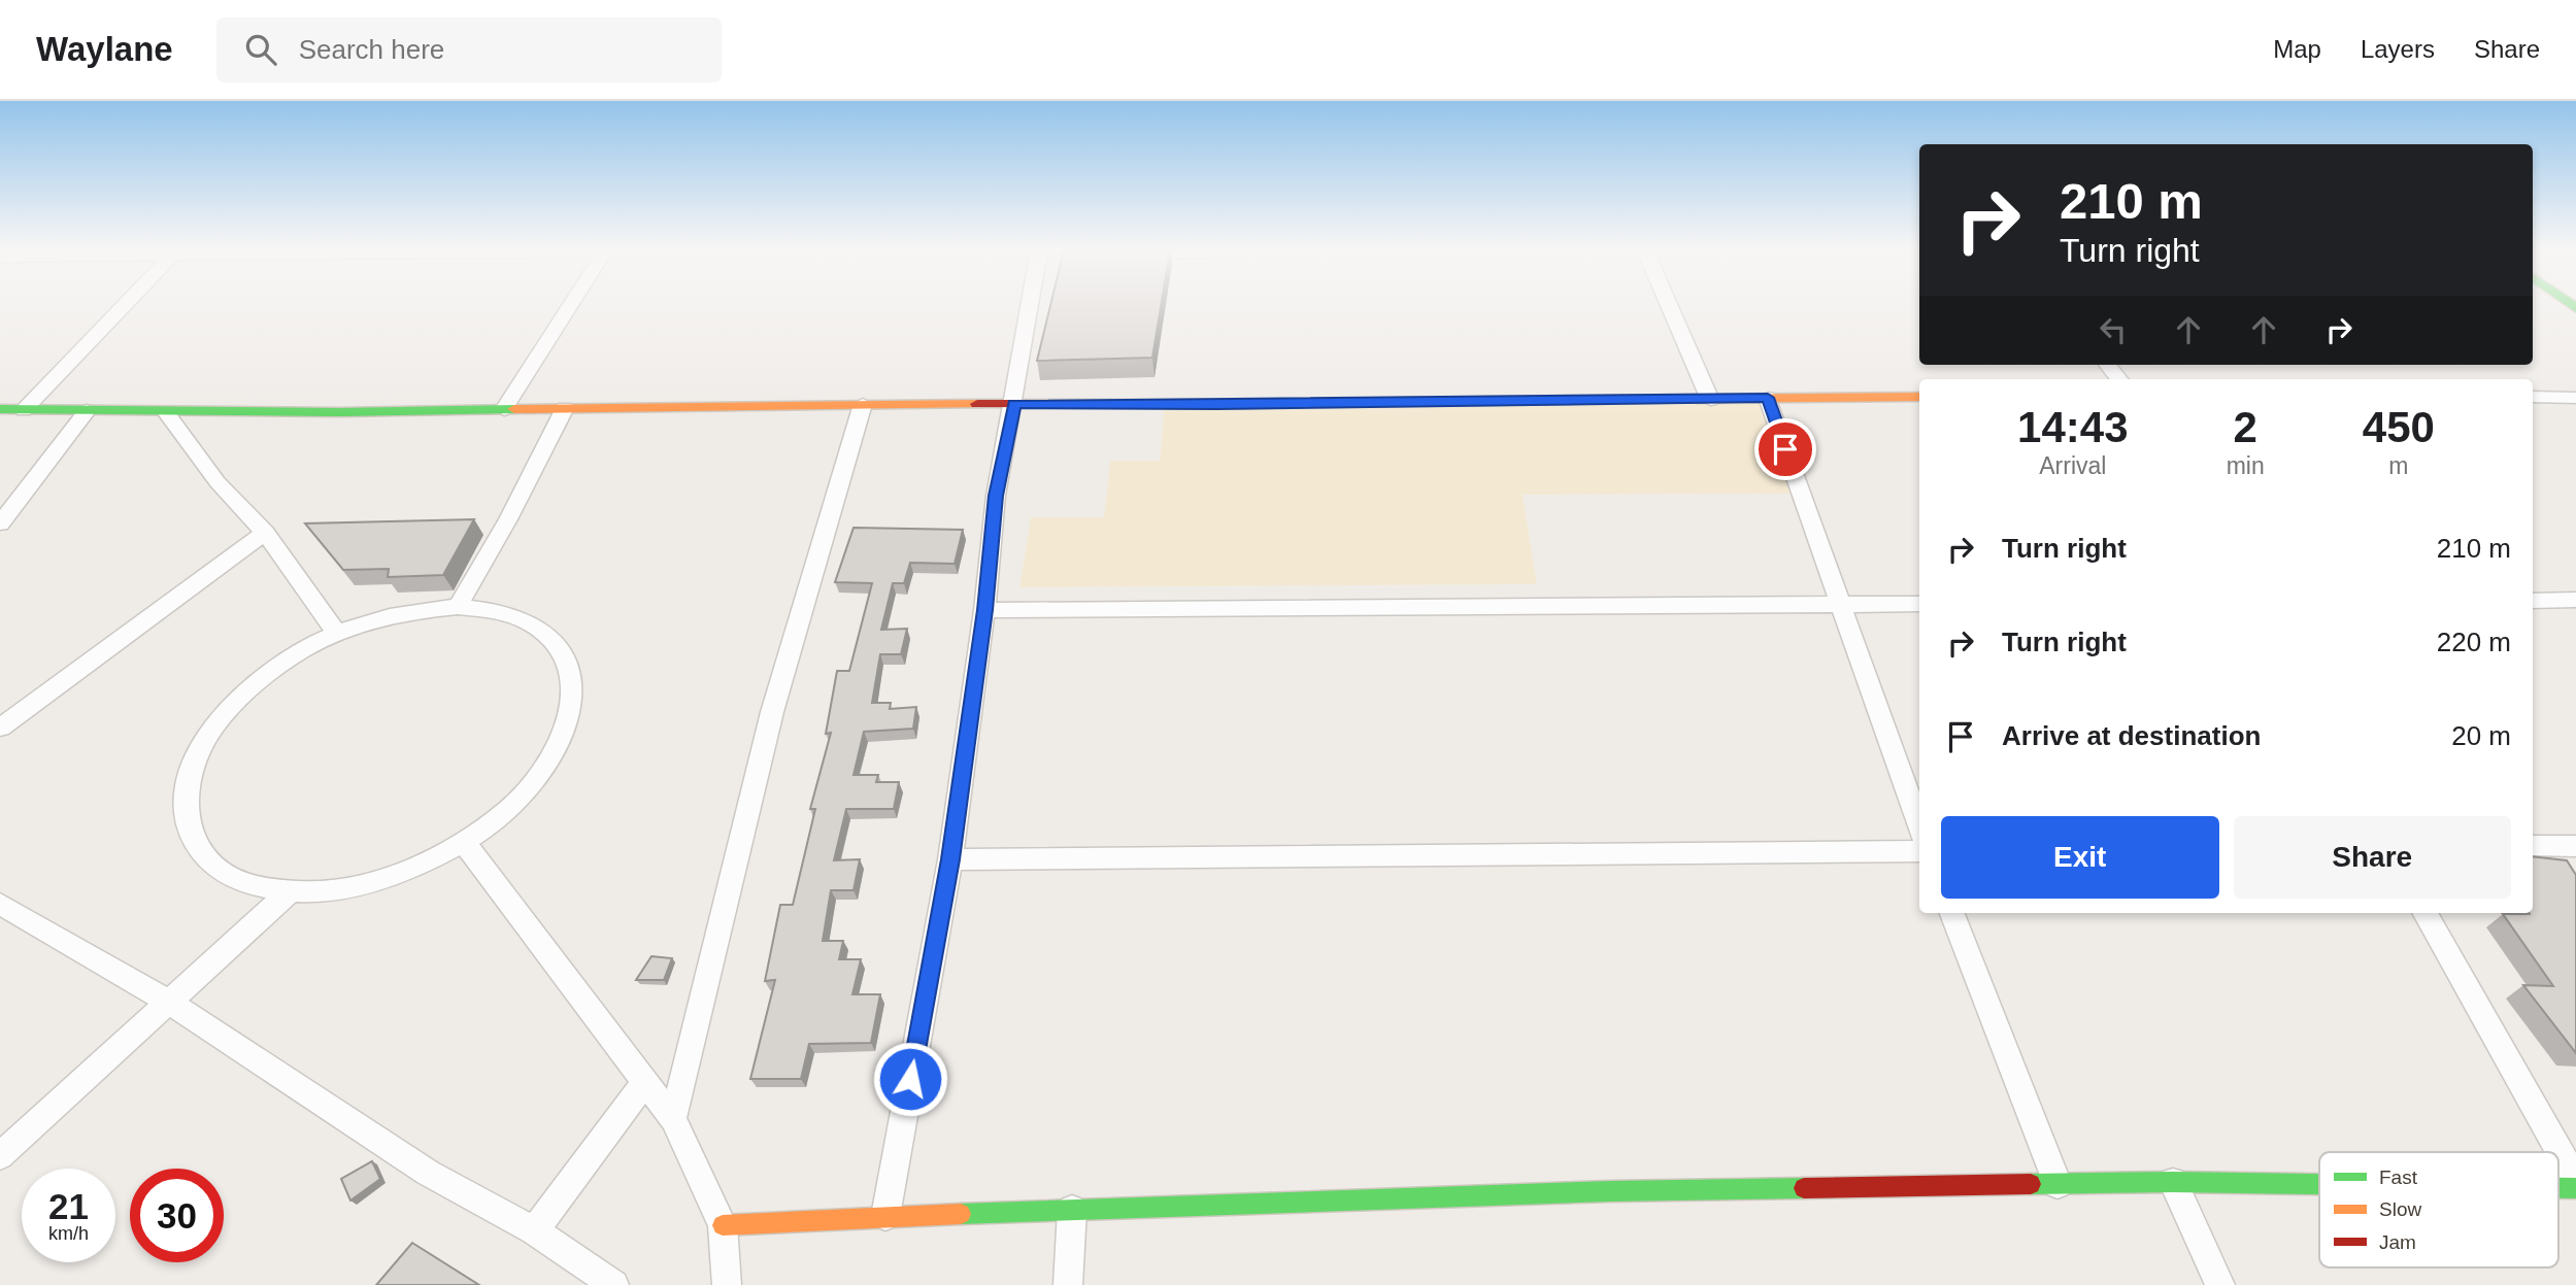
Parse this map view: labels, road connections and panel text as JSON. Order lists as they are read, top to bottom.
{
  "legend": ["Fast", "Slow", "Jam"],
  "page": {
    "header": "Waylane",
    "search": "Search here",
    "nav": ["Map", "Layers", "Share"],
    "turn": ["210 m", "Turn right"],
    "eta": [
      "14:43",
      "Arrival",
      "2",
      "min",
      "450",
      "m"
    ],
    "list": [
      {
        "name": "Turn right",
        "value": "210 m"
      },
      {
        "name": "Turn right",
        "value": "220 m"
      },
      {
        "name": "Arrive at destination",
        "value": "20 m"
      }
    ],
    "buttons": ["Exit", "Share"],
    "speed": "21 km/h",
    "limit": "30"
  }
}
